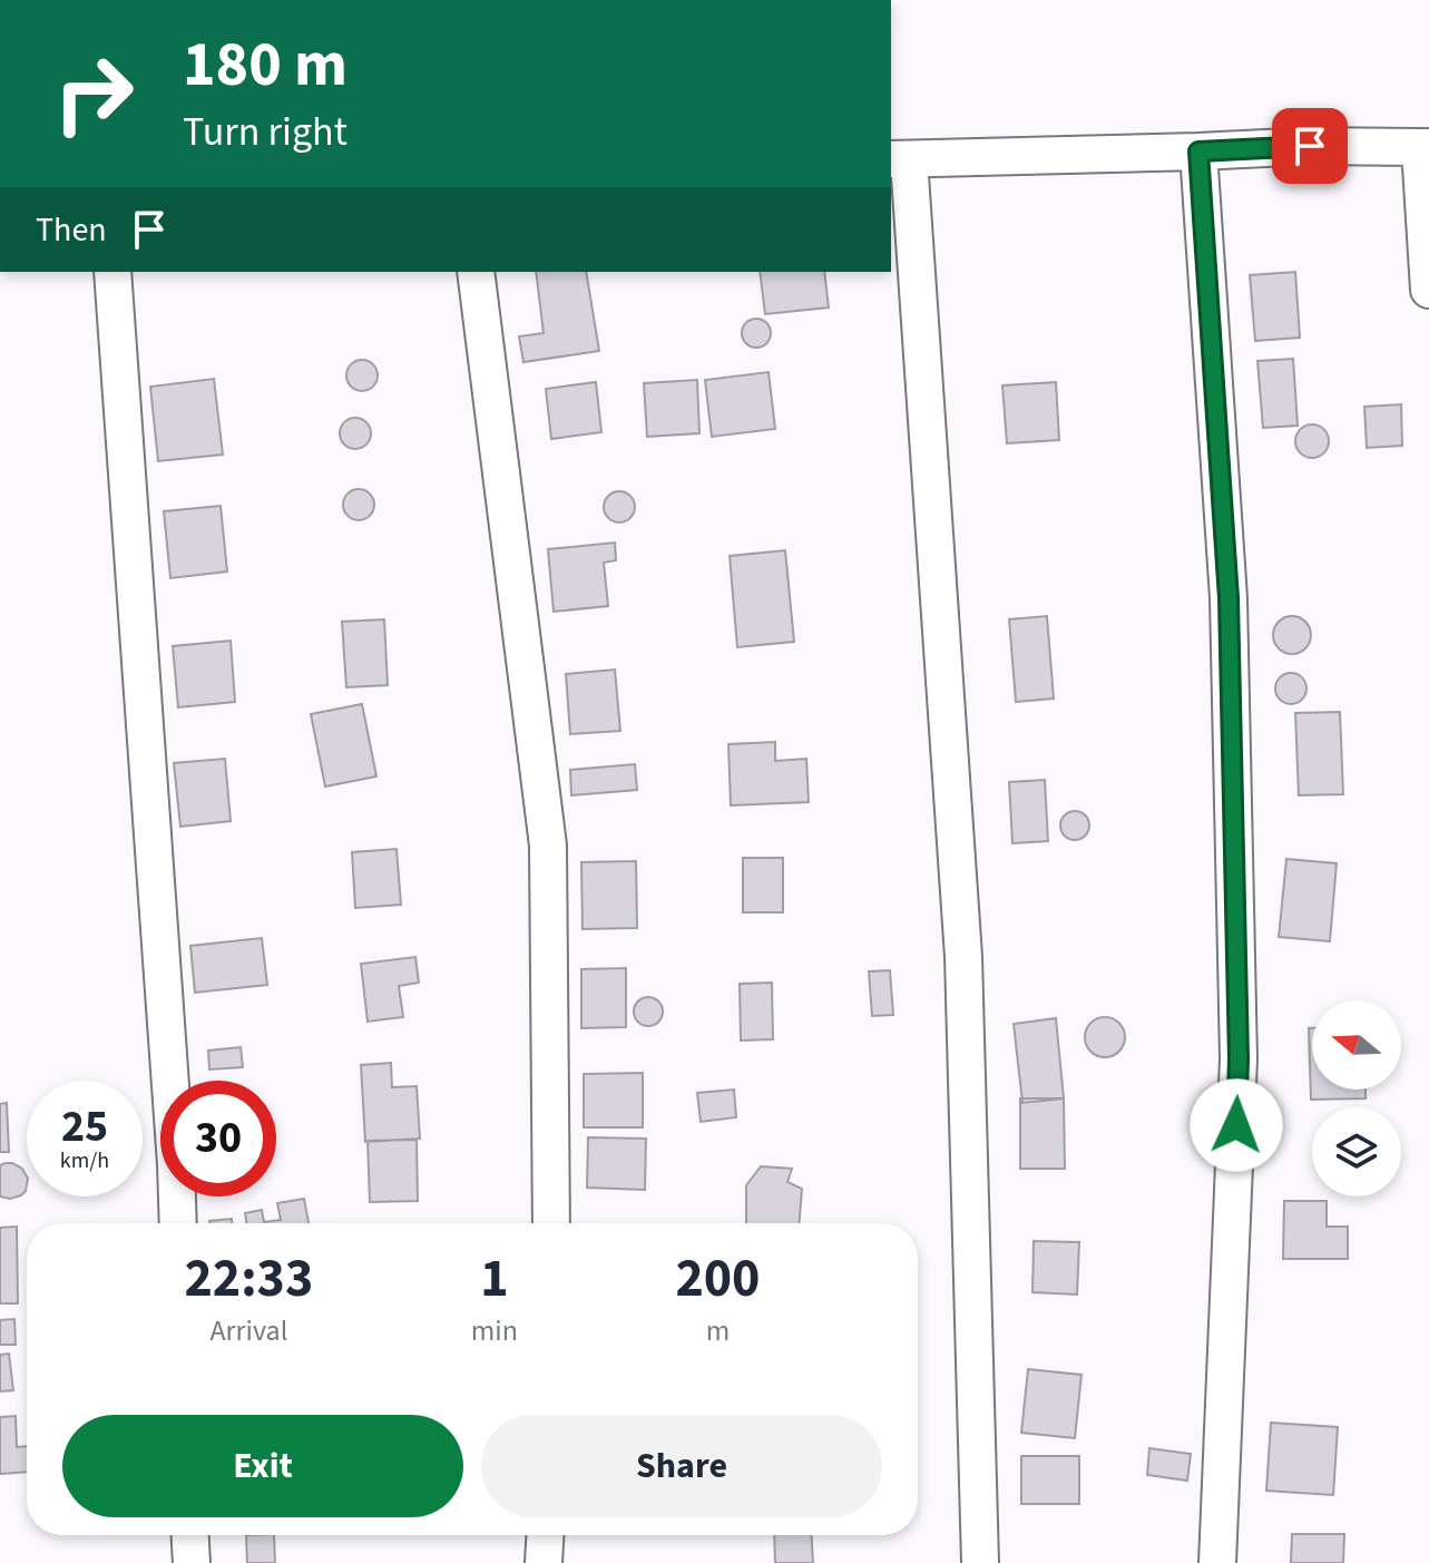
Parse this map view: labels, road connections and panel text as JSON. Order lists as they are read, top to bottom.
{
  "north": "left",
  "page": {
    "turn": ["180 m", "Turn right"],
    "then": "Then",
    "speed": "25 km/h",
    "limit": "30",
    "eta": [
      "22:33",
      "Arrival",
      "1",
      "min",
      "200",
      "m"
    ],
    "buttons": ["Exit", "Share"]
  }
}
